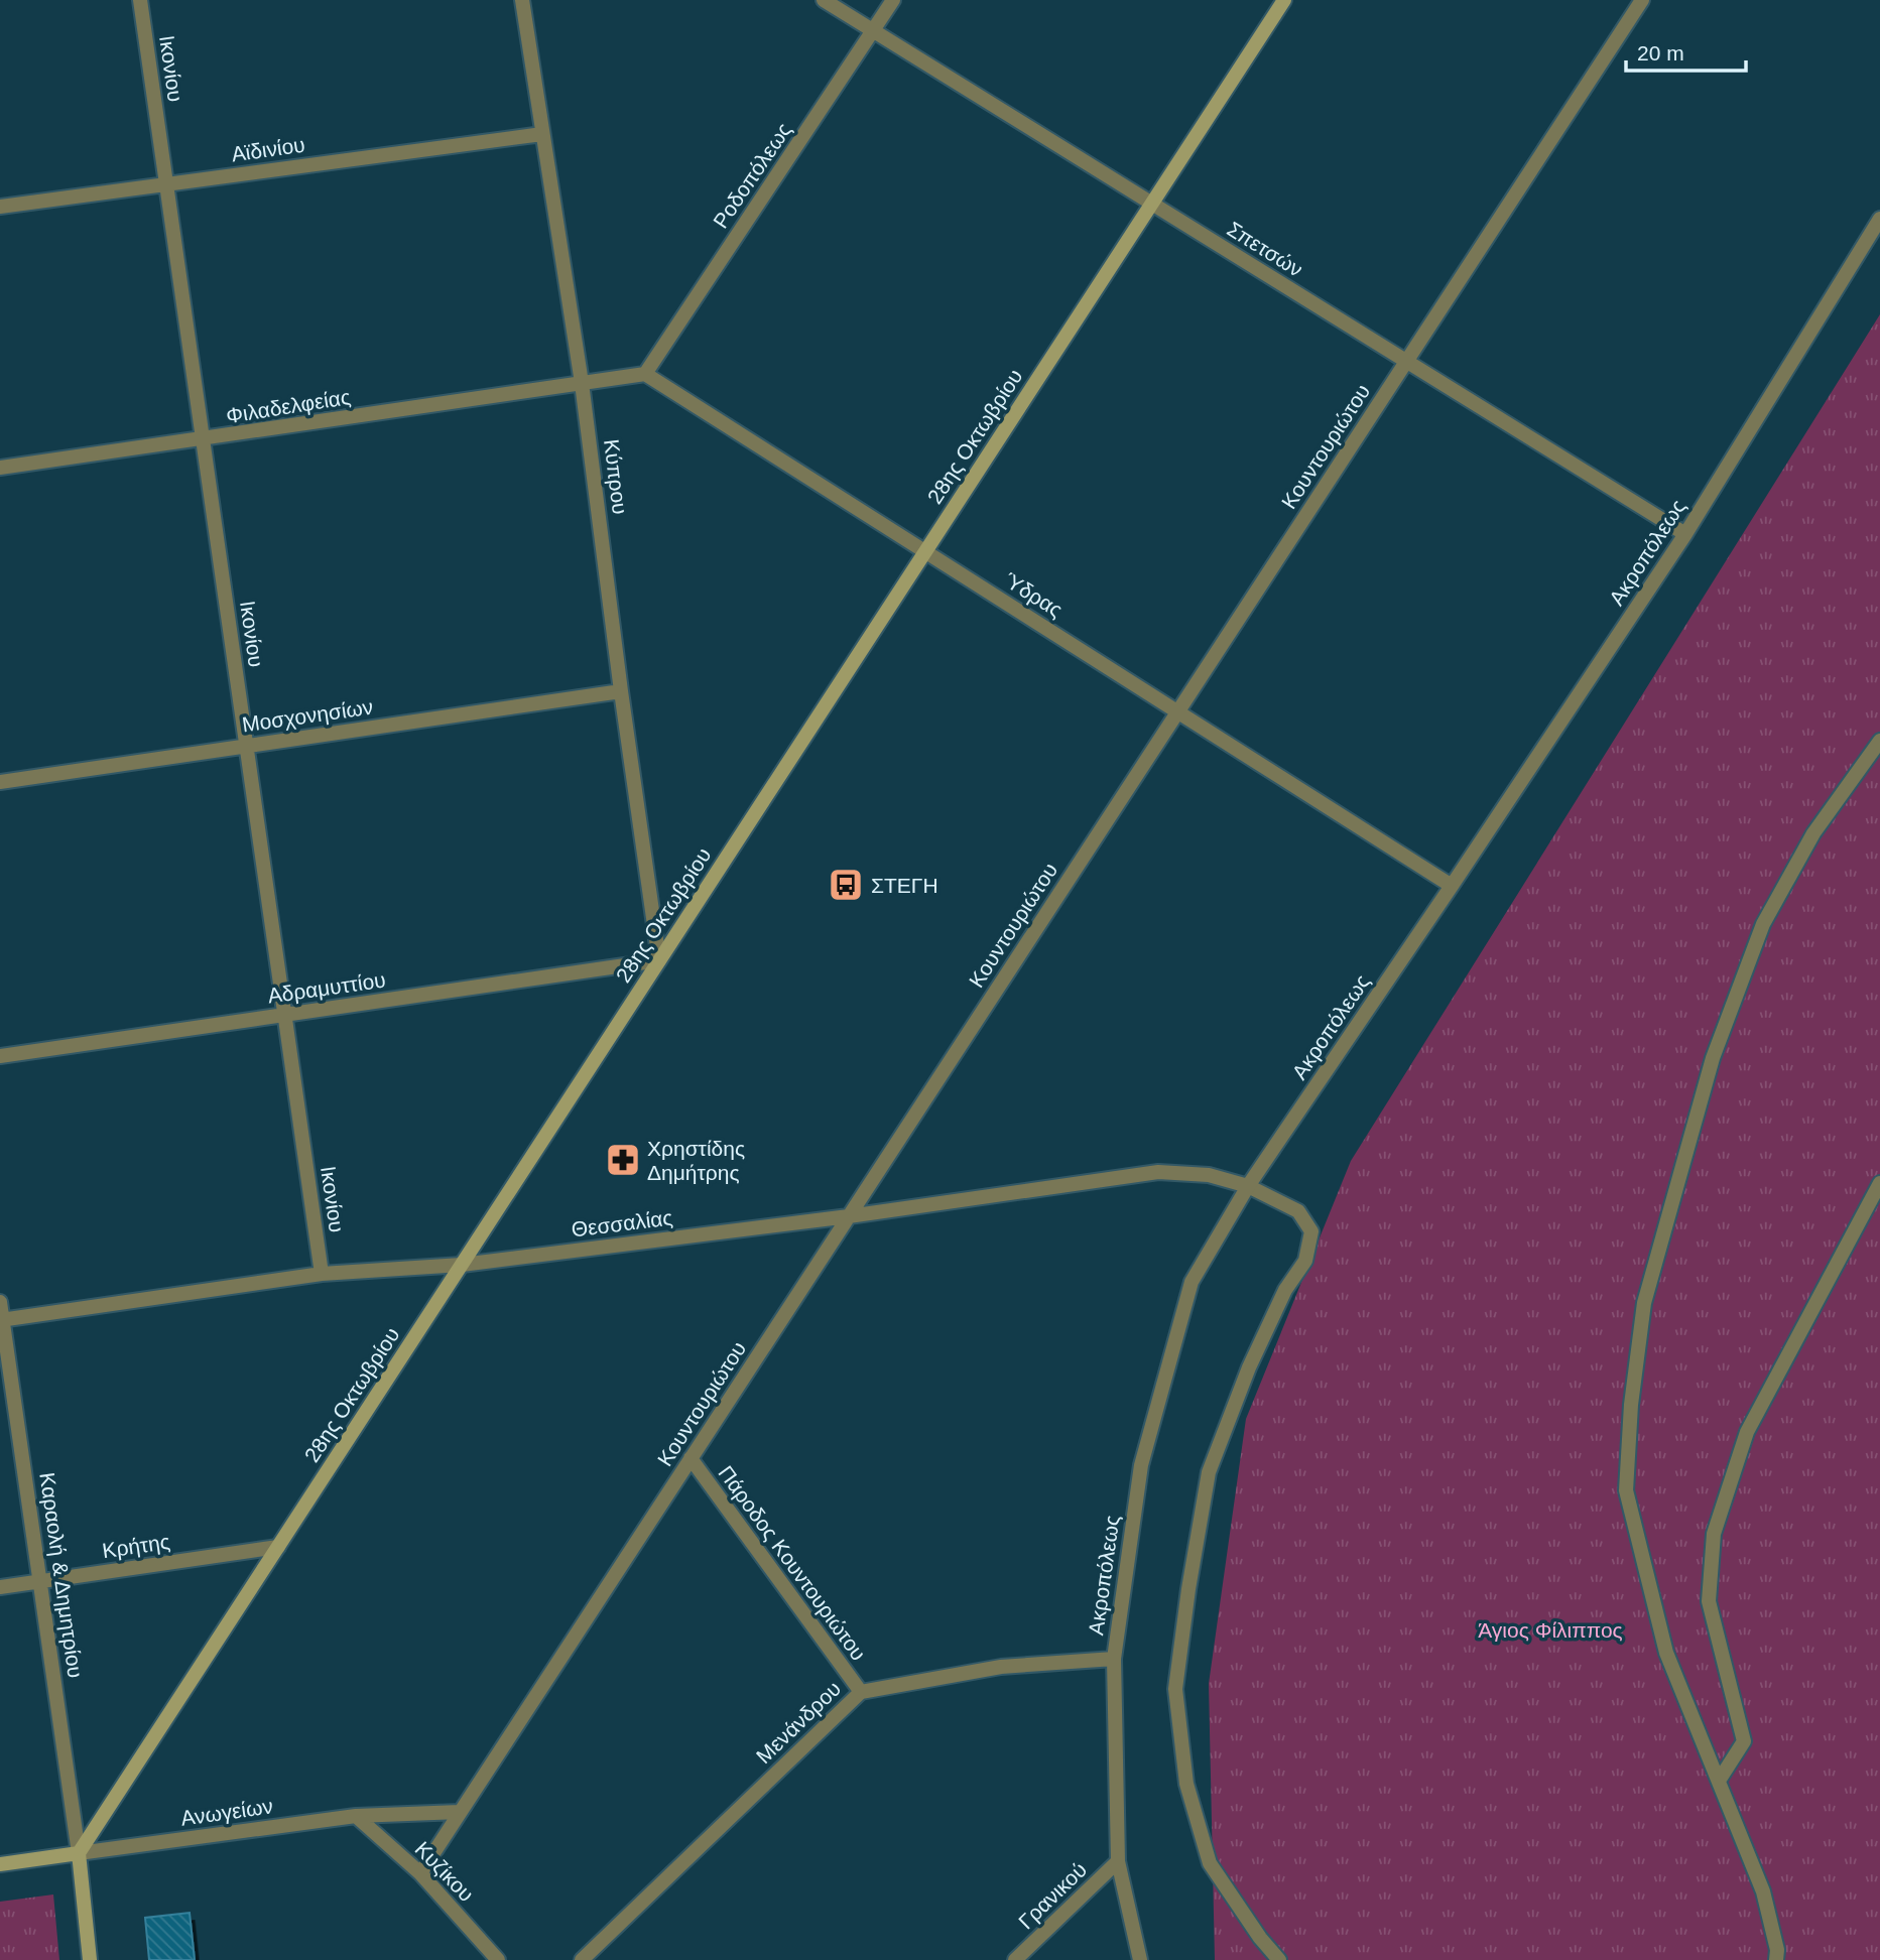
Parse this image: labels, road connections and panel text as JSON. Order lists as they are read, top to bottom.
{
  "streets": {
    "main road": ["28ης Οκτωβρίου", "Ανωγείων"],
    "street": [
      "Ικονίου",
      "Αϊδινίου",
      "Ροδοπόλεως",
      "Σπετσών",
      "Φιλαδελφείας",
      "Κουντουριώτου",
      "Κύπρου",
      "Ακροπόλεως",
      "Ύδρας",
      "Μοσχονησίων",
      "Αδραμυττίου",
      "Θεσσαλίας",
      "Κρήτης",
      "Πάροδος Κουντουριώτου",
      "Καραολή & Δημητρίου",
      "Μενάνδρου",
      "Κυζίκου",
      "Γρανικού"
    ]
  },
  "crossings": [
    ["Ικονίου", "Αϊδινίου"],
    ["Ικονίου", "Φιλαδελφείας"],
    ["Ικονίου", "Μοσχονησίων"],
    ["Ικονίου", "Αδραμυττίου"],
    ["Ικονίου", "Θεσσαλίας"],
    ["Αϊδινίου", "Κύπρου"],
    ["Ροδοπόλεως", "Σπετσών"],
    ["Ροδοπόλεως", "Ύδρας"],
    ["Σπετσών", "28ης Οκτωβρίου"],
    ["Σπετσών", "Κουντουριώτου"],
    ["Σπετσών", "Ακροπόλεως"],
    ["Φιλαδελφείας", "Κύπρου"],
    ["28ης Οκτωβρίου", "Κύπρου"],
    ["28ης Οκτωβρίου", "Ύδρας"],
    ["28ης Οκτωβρίου", "Αδραμυττίου"],
    ["28ης Οκτωβρίου", "Θεσσαλίας"],
    ["28ης Οκτωβρίου", "Κρήτης"],
    ["28ης Οκτωβρίου", "Καραολή & Δημητρίου"],
    ["28ης Οκτωβρίου", "Ανωγείων"],
    ["Κουντουριώτου", "Ύδρας"],
    ["Κουντουριώτου", "Θεσσαλίας"],
    ["Κουντουριώτου", "Πάροδος Κουντουριώτου"],
    ["Κουντουριώτου", "Ανωγείων"],
    ["Κουντουριώτου", "Κυζίκου"],
    ["Κύπρου", "Μοσχονησίων"],
    ["Κύπρου", "Αδραμυττίου"],
    ["Ακροπόλεως", "Ύδρας"],
    ["Ακροπόλεως", "Θεσσαλίας"],
    ["Ακροπόλεως", "Μενάνδρου"],
    ["Ακροπόλεως", "Γρανικού"],
    ["Θεσσαλίας", "Καραολή & Δημητρίου"],
    ["Κρήτης", "Καραολή & Δημητρίου"],
    ["Πάροδος Κουντουριώτου", "Μενάνδρου"],
    ["Καραολή & Δημητρίου", "Ανωγείων"],
    ["Ανωγείων", "Κυζίκου"]
  ],
  "parks": ["Άγιος Φίλιππος"],
  "places": {
    "bus stop": ["ΣΤΕΓΗ"],
    "pharmacy": ["Χρηστίδης Δημήτρης"]
  },
  "scale_bar": "20 m"
}
